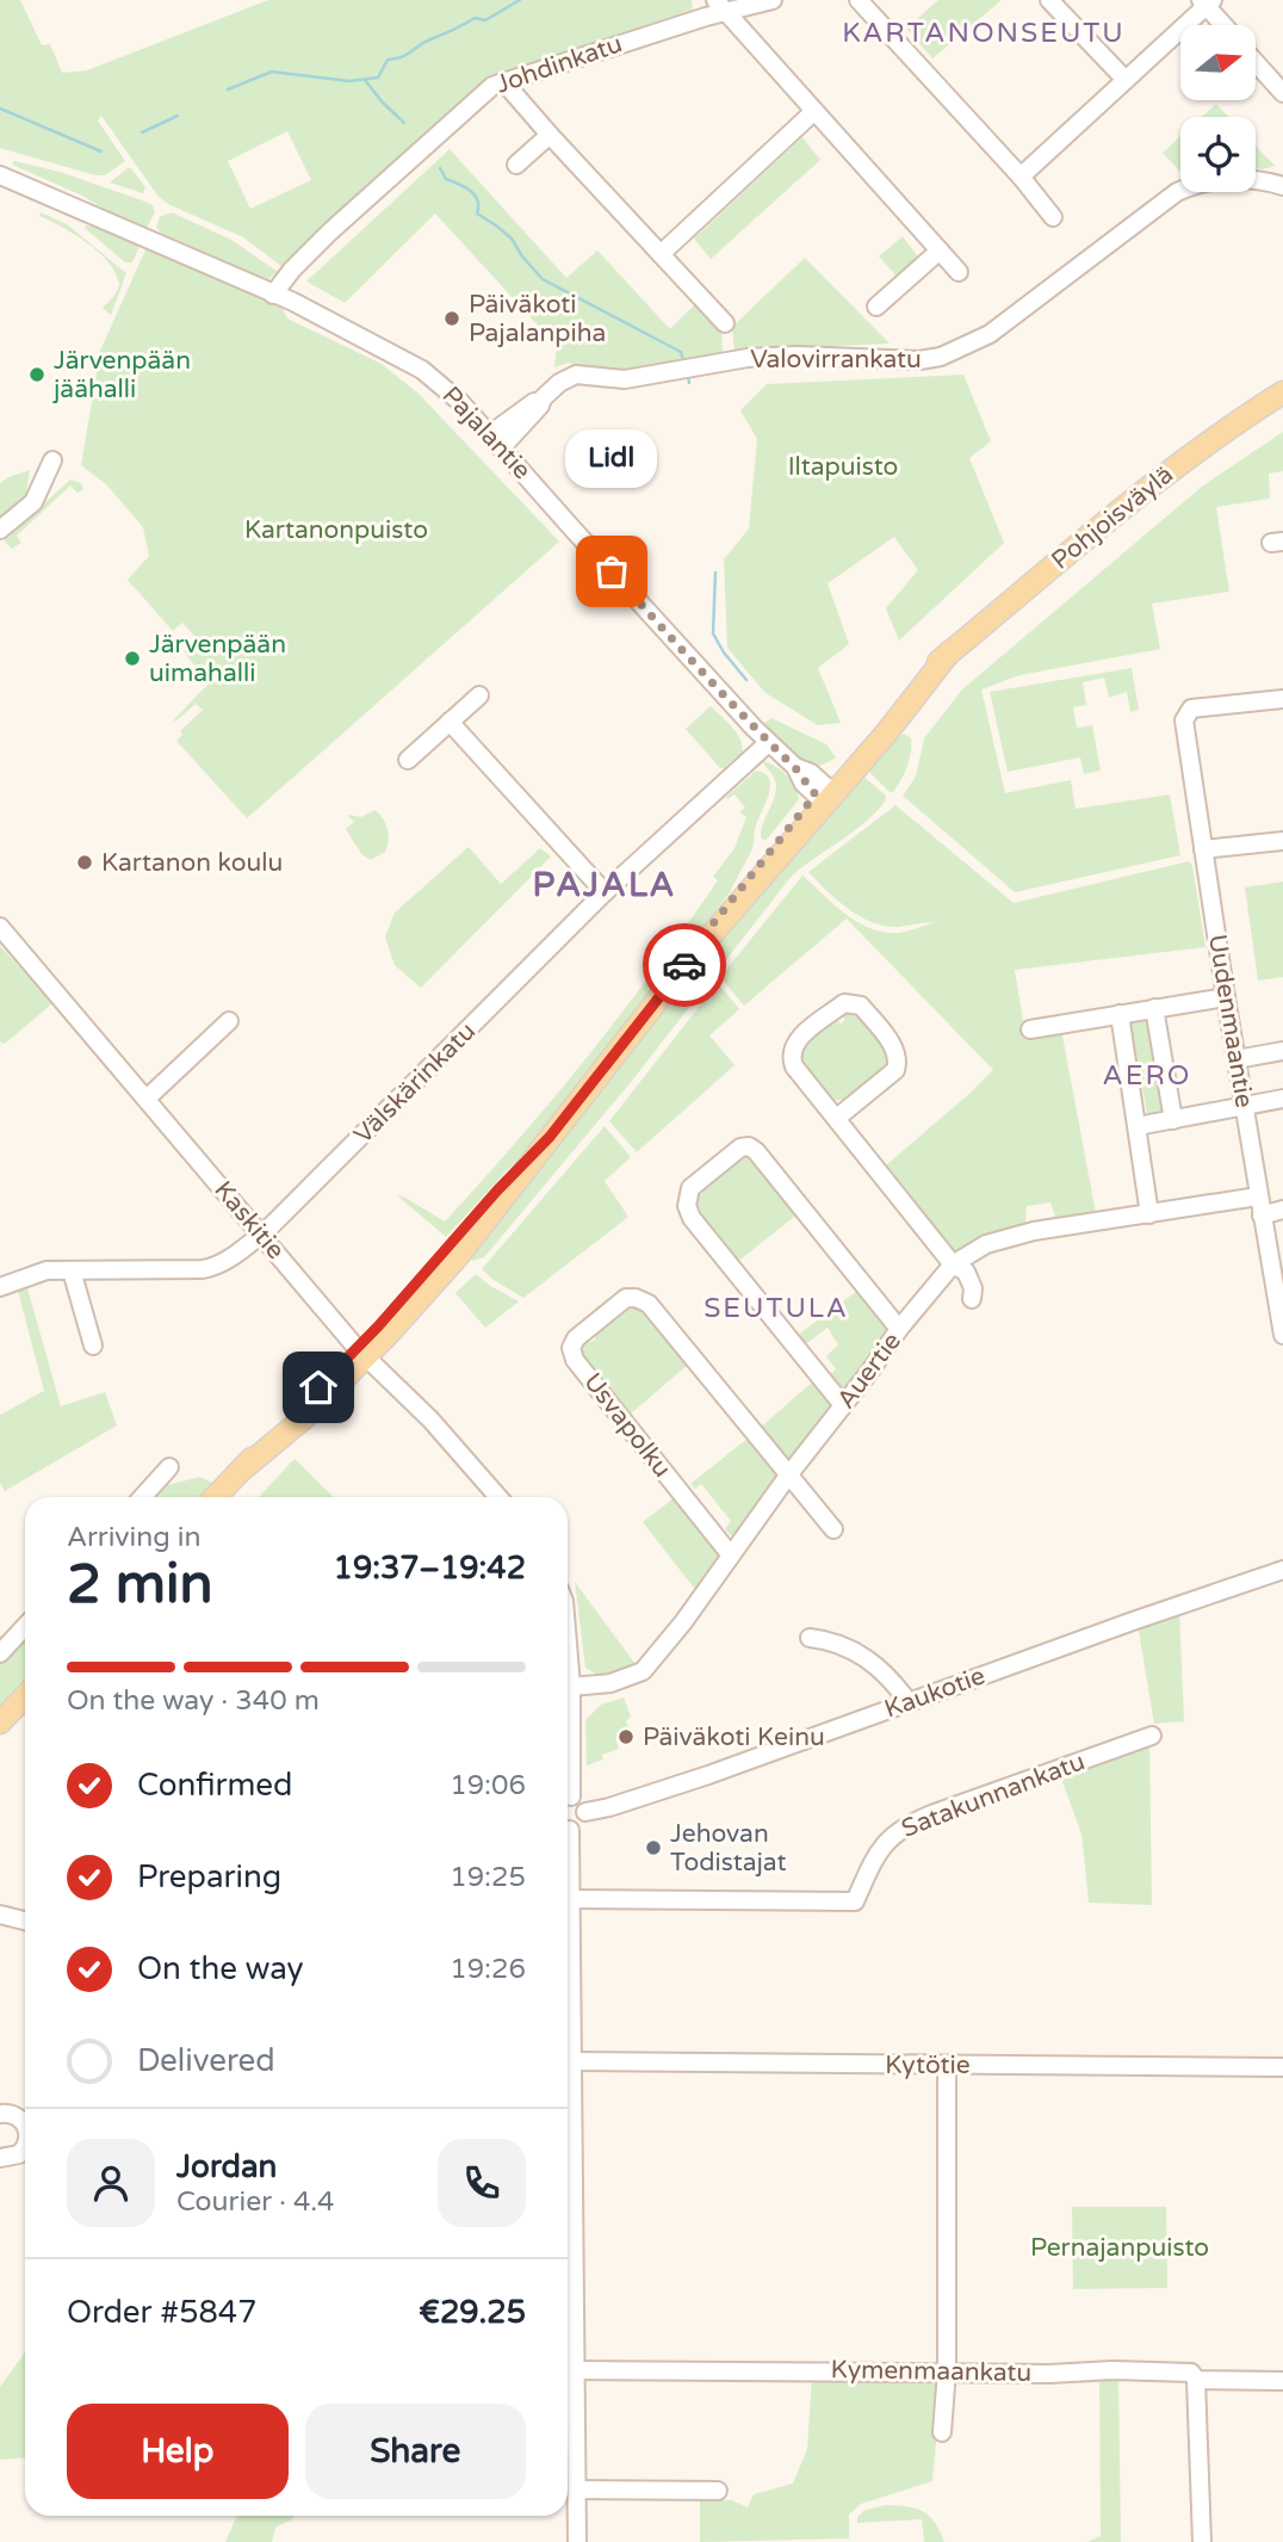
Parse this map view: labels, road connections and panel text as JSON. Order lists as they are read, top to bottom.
{
  "streets": {
    "main road": ["Pohjoisväylä"],
    "street": [
      "Johdinkatu",
      "Valovirrankatu",
      "Pajalantie",
      "Uudenmaantie",
      "Välskärinkatu",
      "Kaskitie",
      "Auertie",
      "Usvapolku",
      "Kaukotie",
      "Satakunnankatu",
      "Kytötie",
      "Kymenmaankatu"
    ]
  },
  "crossings": [
    ["Johdinkatu", "Pajalantie"],
    ["Valovirrankatu", "Pajalantie"],
    ["Pajalantie", "Pohjoisväylä"],
    ["Pajalantie", "Välskärinkatu"],
    ["Pohjoisväylä", "Kaskitie"],
    ["Uudenmaantie", "Auertie"],
    ["Välskärinkatu", "Kaskitie"],
    ["Auertie", "Usvapolku"]
  ],
  "districts": [
    "KARTANONSEUTU",
    "PAJALA",
    "AERO",
    "SEUTULA"
  ],
  "parks": ["Iltapuisto", "Kartanonpuisto", "Pernajanpuisto"],
  "places": [
    "Päiväkoti Pajalanpiha",
    "Järvenpään jäähalli",
    "Lidl",
    "Järvenpään uimahalli",
    "Kartanon koulu",
    "Päiväkoti Keinu",
    "Jehovan Todistajat"
  ],
  "north": "right",
  "page": {
    "bubble": "Lidl",
    "heading": ["2 min", "Arriving in", "19:37–19:42"],
    "panel": [
      "Jordan",
      "Courier · 4.4",
      "Order #5847",
      "€29.25"
    ],
    "bar": "On the way · 340 m",
    "list": [
      ["Confirmed", "19:06"],
      ["Preparing", "19:25"],
      ["On the way", "19:26"],
      "Delivered"
    ],
    "buttons": ["Help", "Share"]
  }
}
